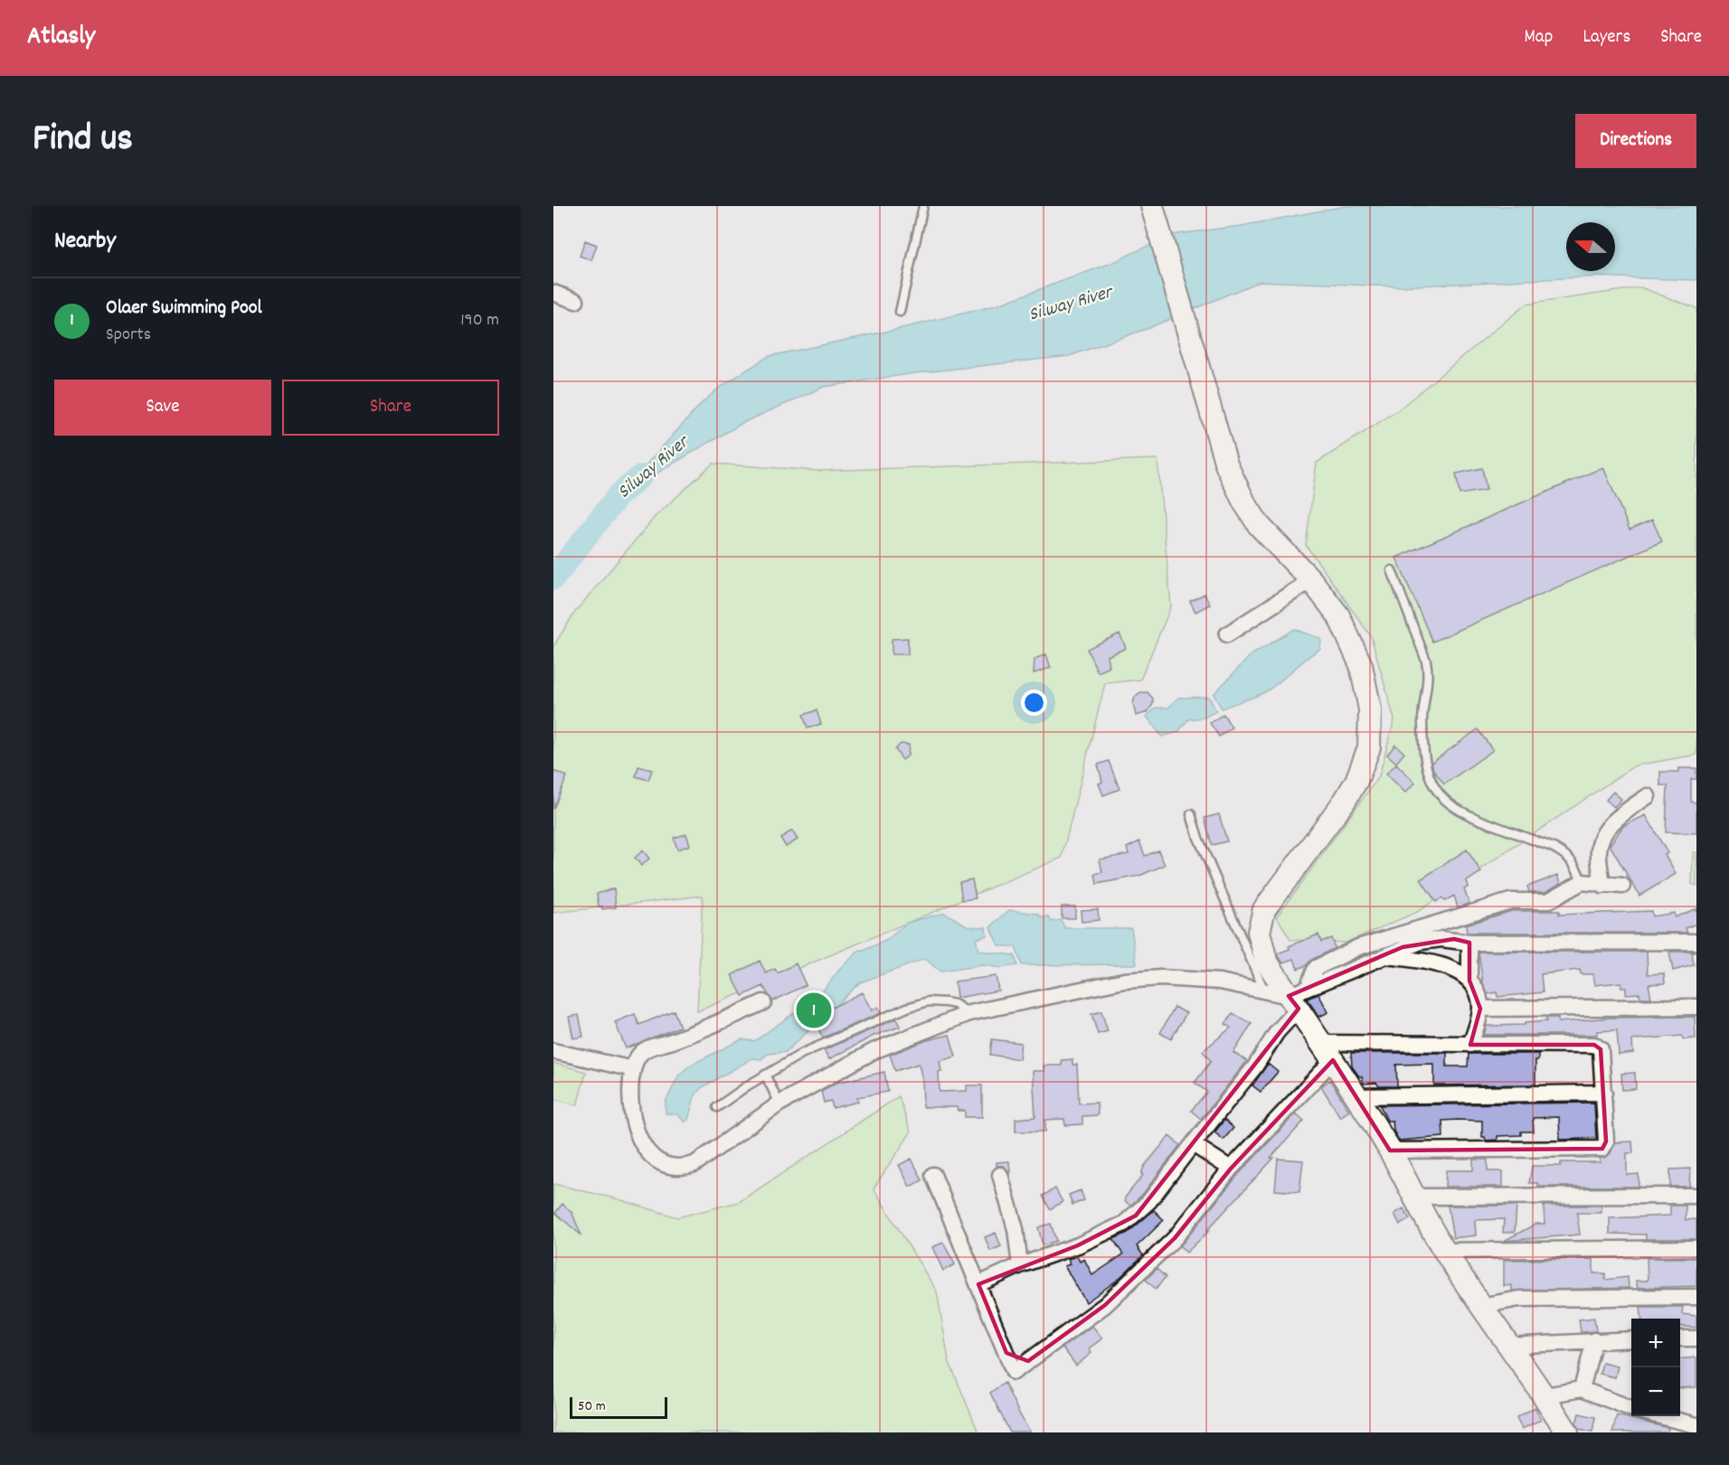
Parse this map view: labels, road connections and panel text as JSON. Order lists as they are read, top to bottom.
{
  "water": ["Silway River"],
  "scale_bar": "50 m",
  "north": "left",
  "page": {
    "header": "Atlasly",
    "nav": ["Map", "Layers", "Share"],
    "title": "Find us",
    "buttons": [
      "Directions",
      ["Save", "Share"]
    ],
    "heading": "Nearby",
    "list": [
      {
        "mark": "1",
        "name": "Olaer Swimming Pool",
        "note": "Sports",
        "value": "190 m"
      }
    ],
    "pins": "1",
    "map_buttons": ["+", "−"],
    "scale": "50 m"
  }
}
